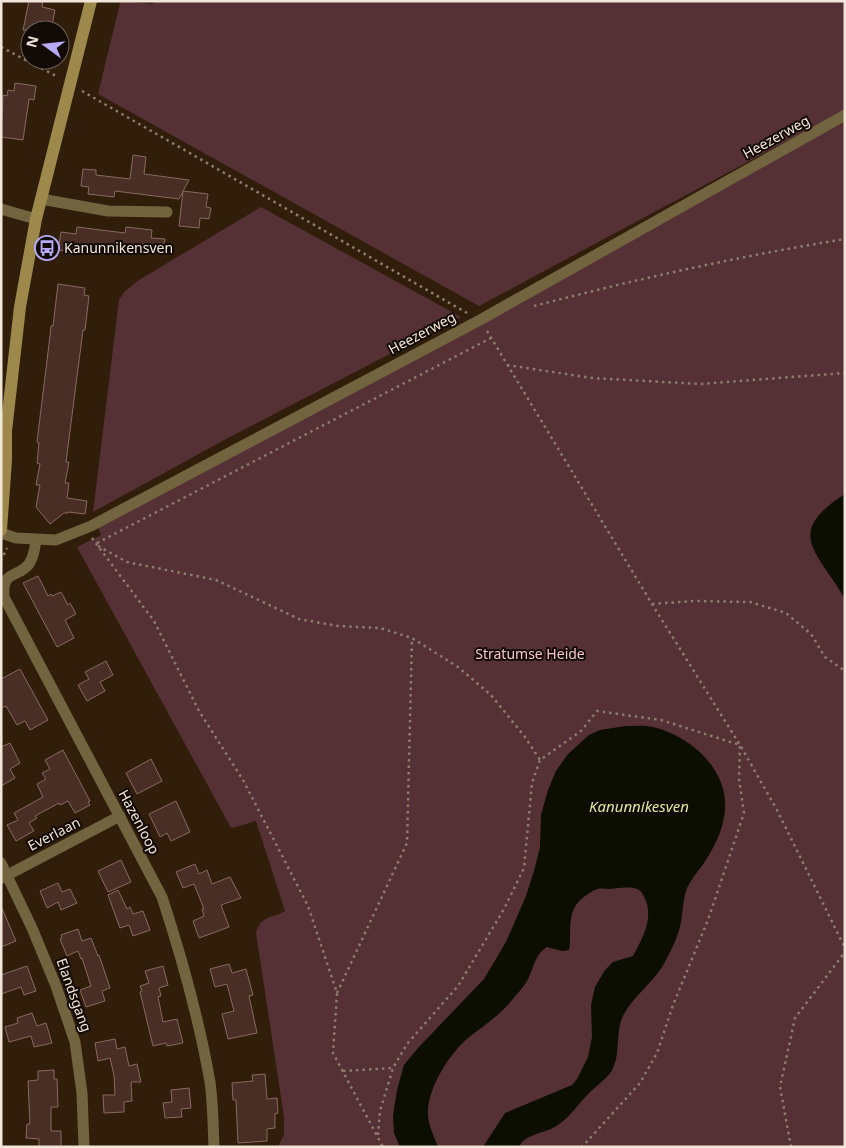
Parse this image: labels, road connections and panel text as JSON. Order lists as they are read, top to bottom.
{
  "streets": {
    "street": [
      "Heezerweg",
      "Hazenloop",
      "Everlaan",
      "Elandsgang"
    ]
  },
  "crossings": [
    ["Heezerweg", "Hazenloop"],
    ["Hazenloop", "Everlaan"],
    ["Everlaan", "Elandsgang"]
  ],
  "water": ["Kanunnikesven"],
  "parks": ["Stratumse Heide"],
  "places": {
    "bus stop": ["Kanunnikensven"]
  },
  "north": "left"
}
